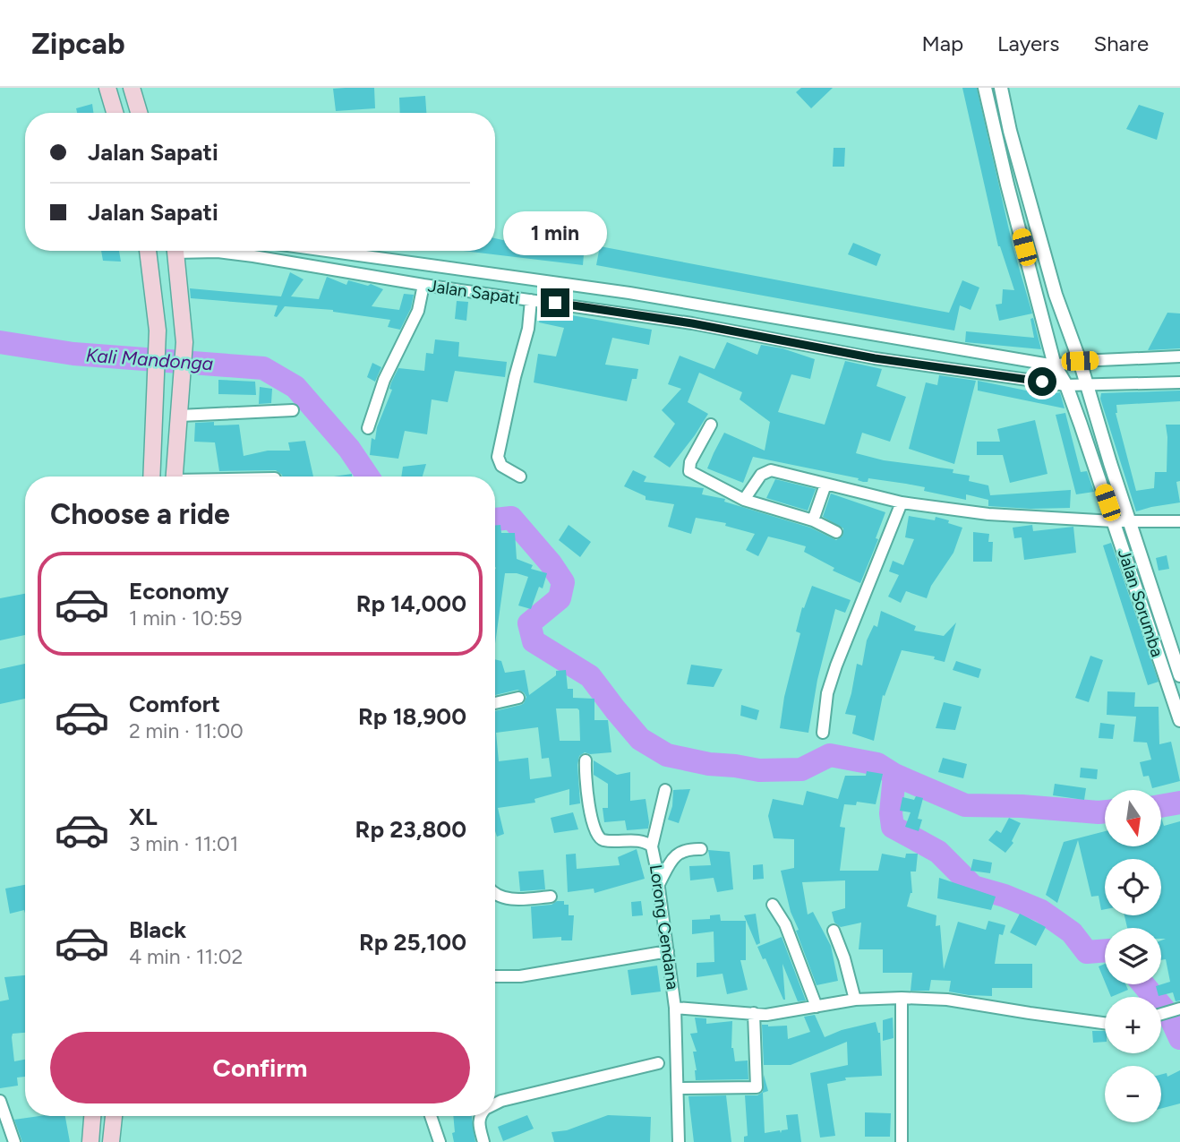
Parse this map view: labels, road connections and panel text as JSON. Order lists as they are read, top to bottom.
{
  "streets": {
    "street": ["Jalan Sapati", "Jalan Sorumba", "Lorong Cendana"]
  },
  "crossings": [
    ["Jalan Sapati", "Jalan Sorumba"]
  ],
  "water": ["Kali Mandonga"],
  "north": "bottom",
  "page": {
    "header": "Zipcab",
    "nav": ["Map", "Layers", "Share"],
    "banner": ["Jalan Sapati", "Jalan Sapati"],
    "bubble": "1 min",
    "heading": "Choose a ride",
    "list": [
      {
        "name": "Economy",
        "note": "1 min · 10:59",
        "value": "Rp 14,000"
      },
      {
        "name": "Comfort",
        "note": "2 min · 11:00",
        "value": "Rp 18,900"
      },
      {
        "name": "XL",
        "note": "3 min · 11:01",
        "value": "Rp 23,800"
      },
      {
        "name": "Black",
        "note": "4 min · 11:02",
        "value": "Rp 25,100"
      }
    ],
    "map_buttons": ["+", "−"],
    "buttons": "Confirm"
  }
}
